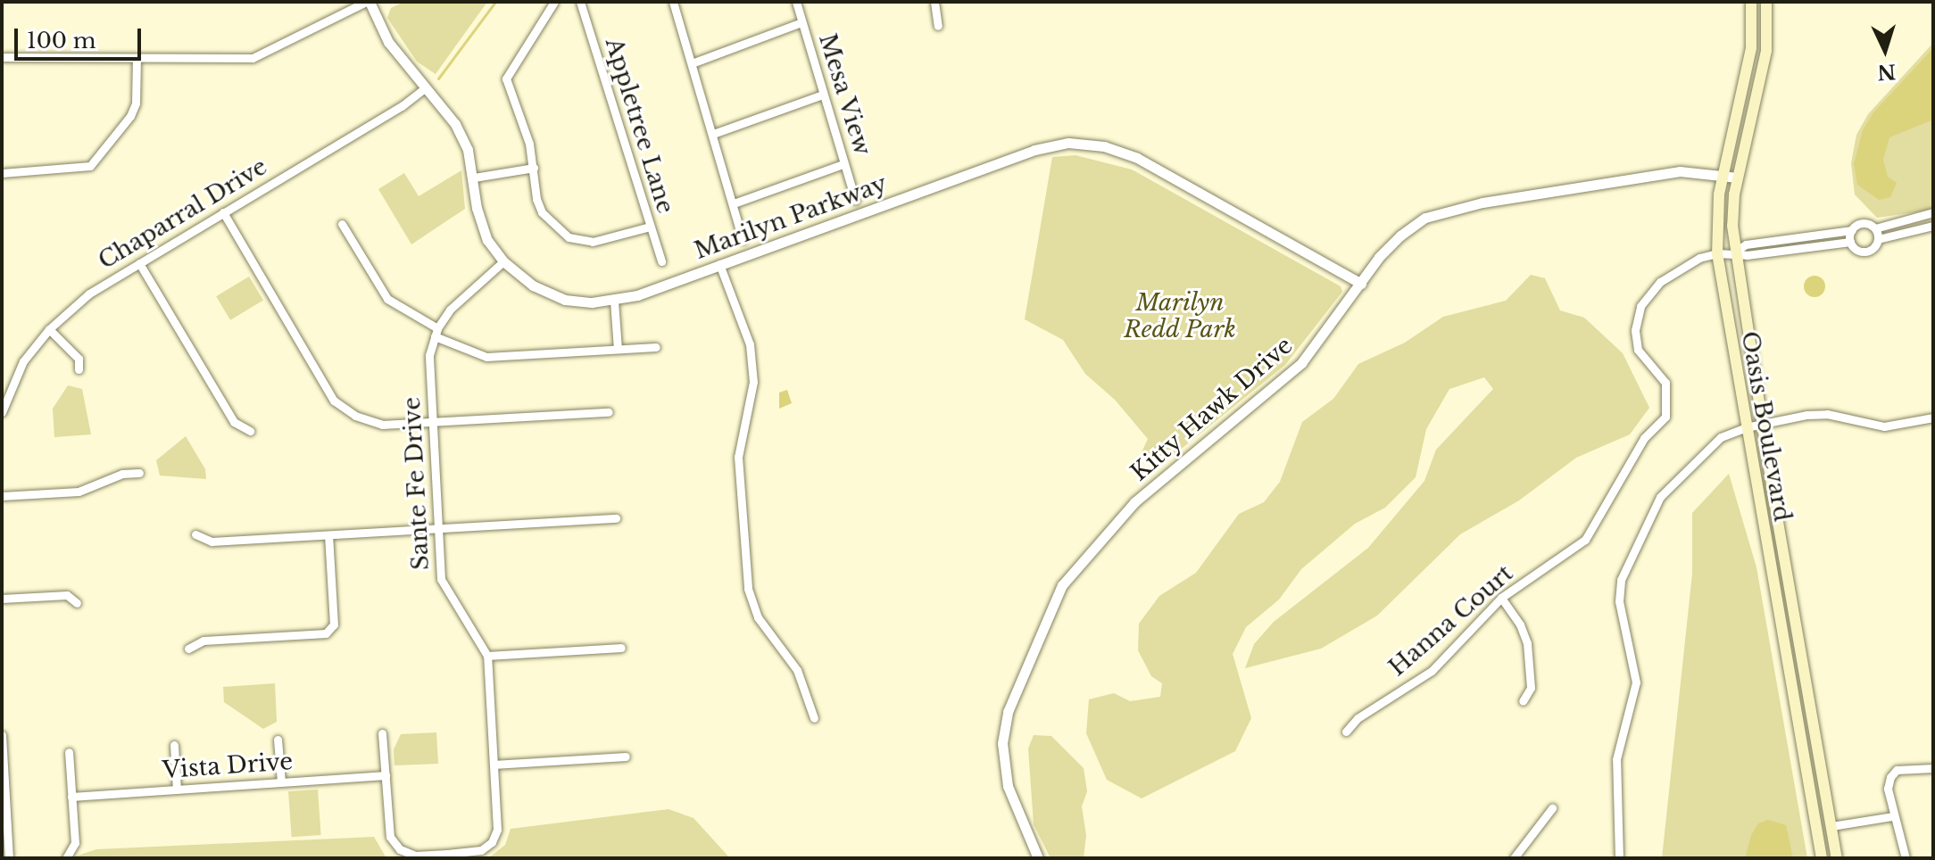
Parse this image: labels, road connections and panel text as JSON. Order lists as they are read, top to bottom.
{
  "streets": {
    "main road": ["Oasis Boulevard"],
    "street": [
      "Mesa View",
      "Appletree Lane",
      "Chaparral Drive",
      "Marilyn Parkway",
      "Kitty Hawk Drive",
      "Sante Fe Drive",
      "Hanna Court",
      "Vista Drive"
    ]
  },
  "crossings": [
    ["Chaparral Drive", "Marilyn Parkway"],
    ["Marilyn Parkway", "Kitty Hawk Drive"],
    ["Kitty Hawk Drive", "Oasis Boulevard"],
    ["Oasis Boulevard", "Hanna Court"],
    ["Sante Fe Drive", "Vista Drive"]
  ],
  "parks": ["Marilyn Redd Park"],
  "scale_bar": "100 m",
  "north": "bottom"
}
